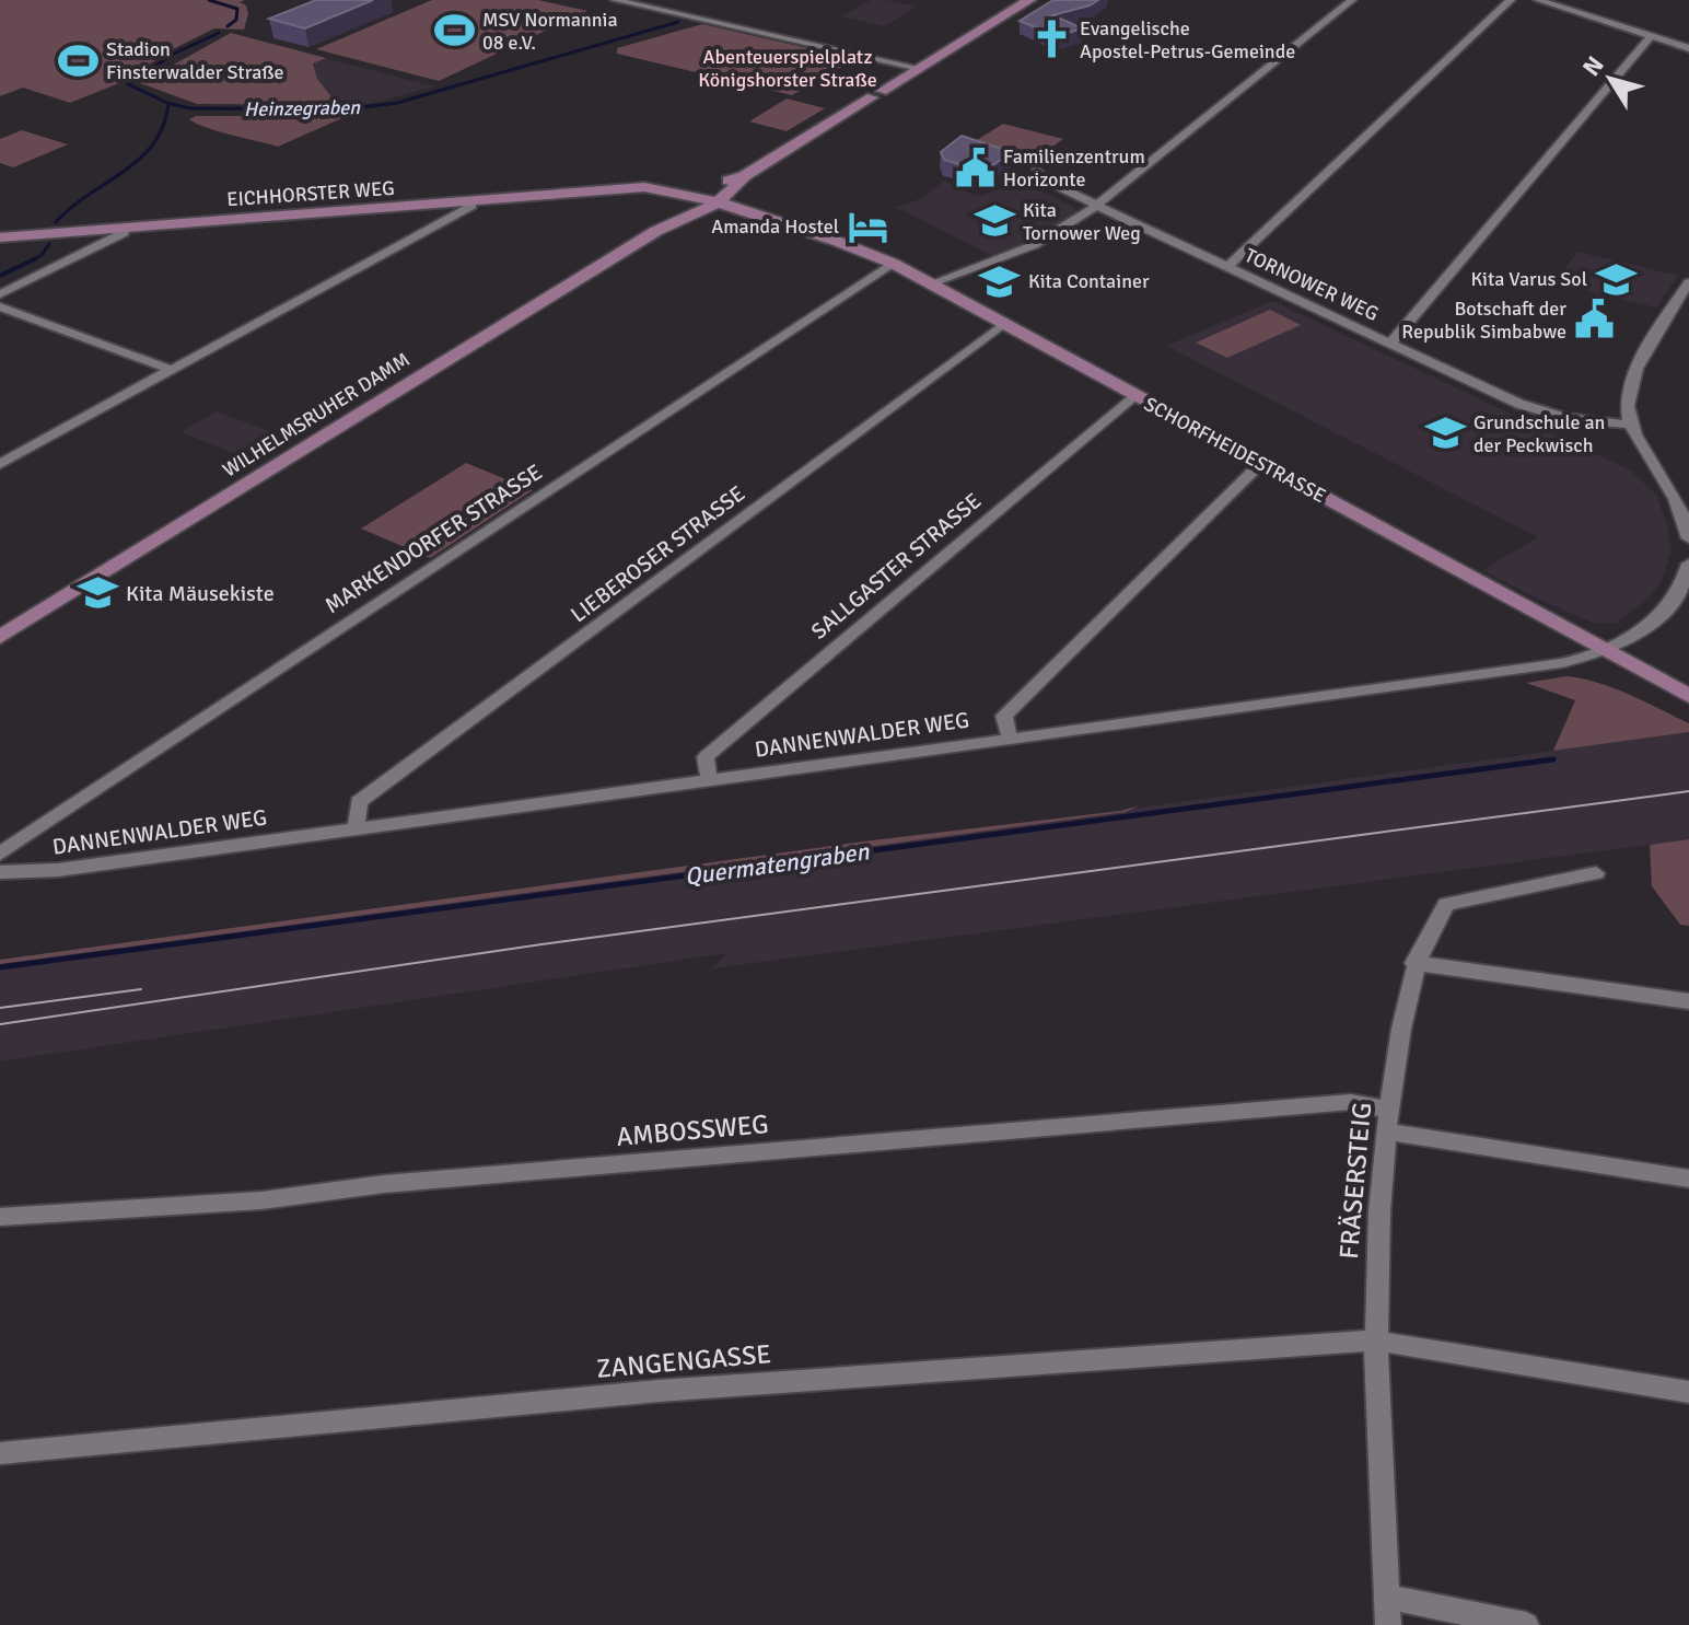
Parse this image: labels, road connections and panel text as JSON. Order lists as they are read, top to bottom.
{
  "streets": {
    "main road": ["EICHHORSTER WEG", "WILHELMSRUHER DAMM", "SCHORFHEIDESTRASSE"],
    "street": [
      "TORNOWER WEG",
      "MARKENDORFER STRASSE",
      "LIEBEROSER STRASSE",
      "SALLGASTER STRASSE",
      "DANNENWALDER WEG",
      "AMBOSSWEG",
      "FRÄSERSTEIG",
      "ZANGENGASSE"
    ]
  },
  "crossings": [
    ["EICHHORSTER WEG", "WILHELMSRUHER DAMM"],
    ["EICHHORSTER WEG", "SCHORFHEIDESTRASSE"],
    ["WILHELMSRUHER DAMM", "SCHORFHEIDESTRASSE"],
    ["SCHORFHEIDESTRASSE", "MARKENDORFER STRASSE"],
    ["SCHORFHEIDESTRASSE", "LIEBEROSER STRASSE"],
    ["SCHORFHEIDESTRASSE", "SALLGASTER STRASSE"],
    ["SCHORFHEIDESTRASSE", "DANNENWALDER WEG"],
    ["LIEBEROSER STRASSE", "DANNENWALDER WEG"],
    ["SALLGASTER STRASSE", "DANNENWALDER WEG"],
    ["AMBOSSWEG", "FRÄSERSTEIG"],
    ["FRÄSERSTEIG", "ZANGENGASSE"]
  ],
  "water": ["Heinzegraben", "Quermatengraben"],
  "parks": ["Abenteuerspielplatz Königshorster Straße"],
  "places": {
    "sports": ["MSV Normannia 08 e.V.", "Stadion Finsterwalder Straße"],
    "church": ["Evangelische Apostel-Petrus-Gemeinde"],
    "public building": ["Familienzentrum Horizonte", "Botschaft der Republik Simbabwe"],
    "school or university": [
      "Kita Tornower Weg",
      "Kita Varus Sol",
      "Kita Container",
      "Grundschule an der Peckwisch",
      "Kita Mäusekiste"
    ],
    "hotel": ["Amanda Hostel"]
  },
  "north": "top left"
}
